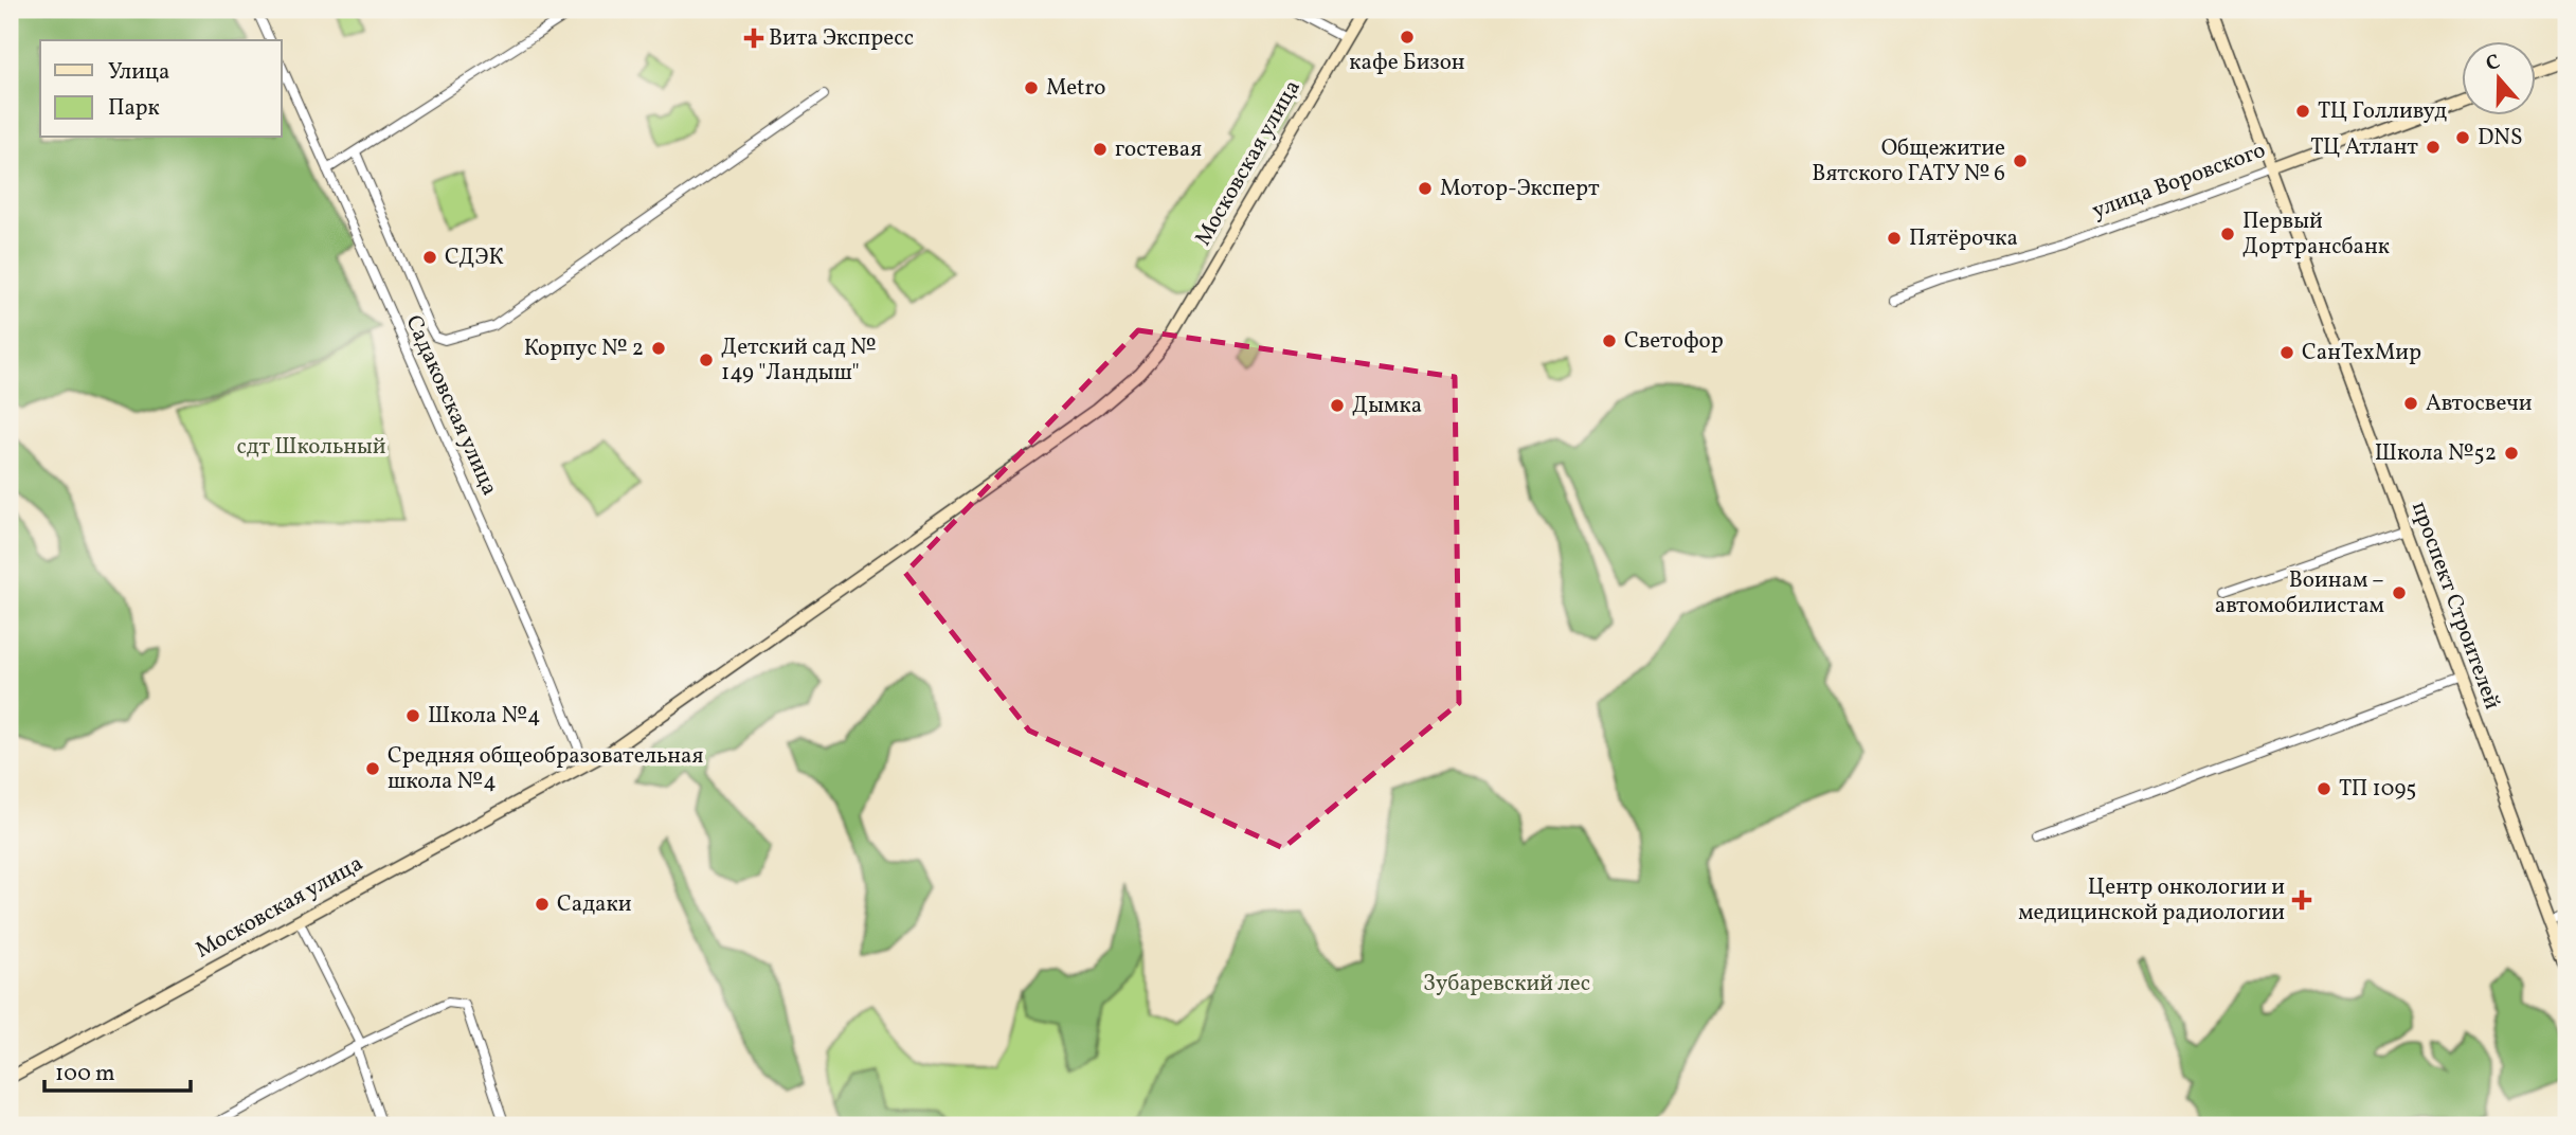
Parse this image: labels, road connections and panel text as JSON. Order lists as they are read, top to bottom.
{
  "streets": {
    "main road": ["Московская улица", "улица Воровского", "проспект Строителей"],
    "street": ["Садаковская улица"]
  },
  "crossings": [
    ["Московская улица", "Садаковская улица"],
    ["улица Воровского", "проспект Строителей"]
  ],
  "parks": ["сдт Школьный", "Зубаревский лес"],
  "places": {
    "other": [
      "кафе Бизон",
      "Metro",
      "ТЦ Голливуд",
      "DNS",
      "ТЦ Атлант",
      "гостевая",
      "Общежитие Вятского ГАТУ № 6",
      "Мотор-Эксперт",
      "Первый Дортрансбанк",
      "Пятёрочка",
      "СДЭК",
      "Светофор",
      "Корпус № 2",
      "СанТехМир",
      "Детский сад № 149 \"Ландыш\"",
      "Автосвечи",
      "Дымка",
      "Школа №52",
      "Воинам – автомобилистам",
      "Школа №4",
      "Средняя общеобразовательная школа №4",
      "ТП 1095",
      "Садаки"
    ],
    "health": ["Вита Экспресс", "Центр онкологии и медицинской радиологии"]
  },
  "legend": ["Улица", "Парк"],
  "scale_bar": "100 m",
  "north": "top"
}
